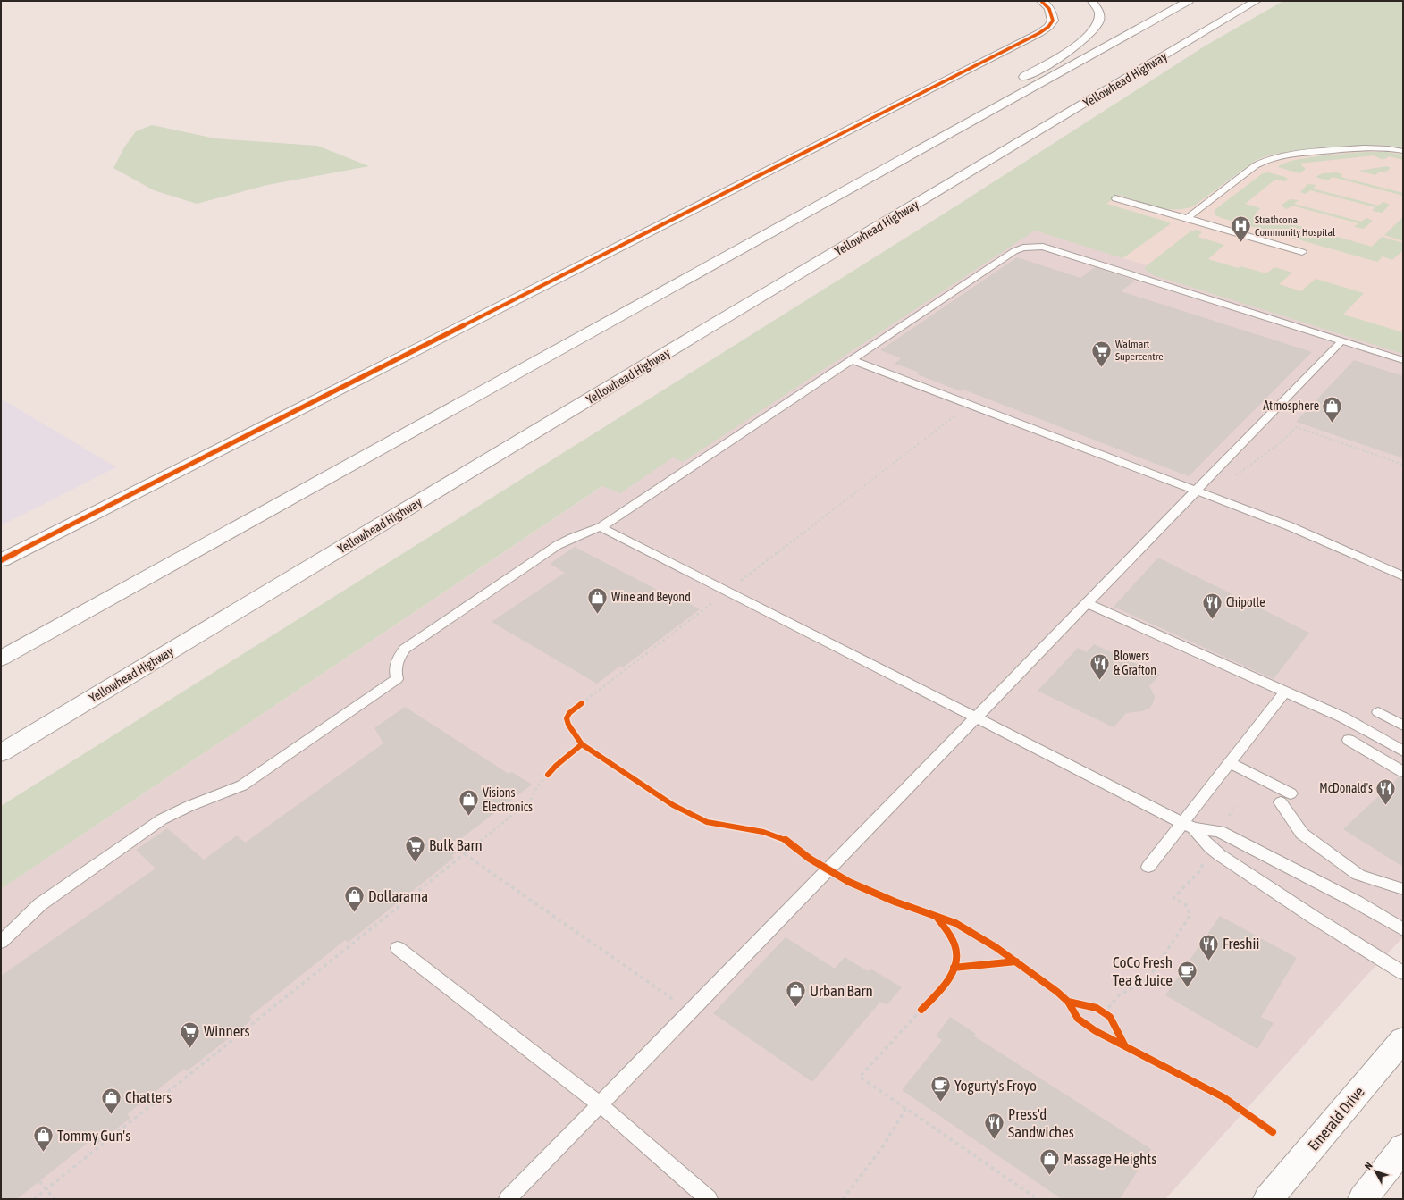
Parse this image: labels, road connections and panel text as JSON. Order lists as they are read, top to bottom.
{
  "streets": {
    "main road": ["Yellowhead Highway", "Emerald Drive"]
  },
  "places": {
    "hospital": ["Strathcona Community Hospital"],
    "supermarket": ["Walmart Supercentre", "Bulk Barn", "Winners"],
    "shop": [
      "Atmosphere",
      "Wine and Beyond",
      "Visions Electronics",
      "Dollarama",
      "Urban Barn",
      "Chatters",
      "Tommy Gun's",
      "Massage Heights"
    ],
    "restaurant": [
      "Chipotle",
      "Blowers & Grafton",
      "McDonald's",
      "Freshii",
      "Press'd Sandwiches"
    ],
    "cafe": ["CoCo Fresh Tea & Juice", "Yogurty's Froyo"]
  },
  "north": "top left"
}
